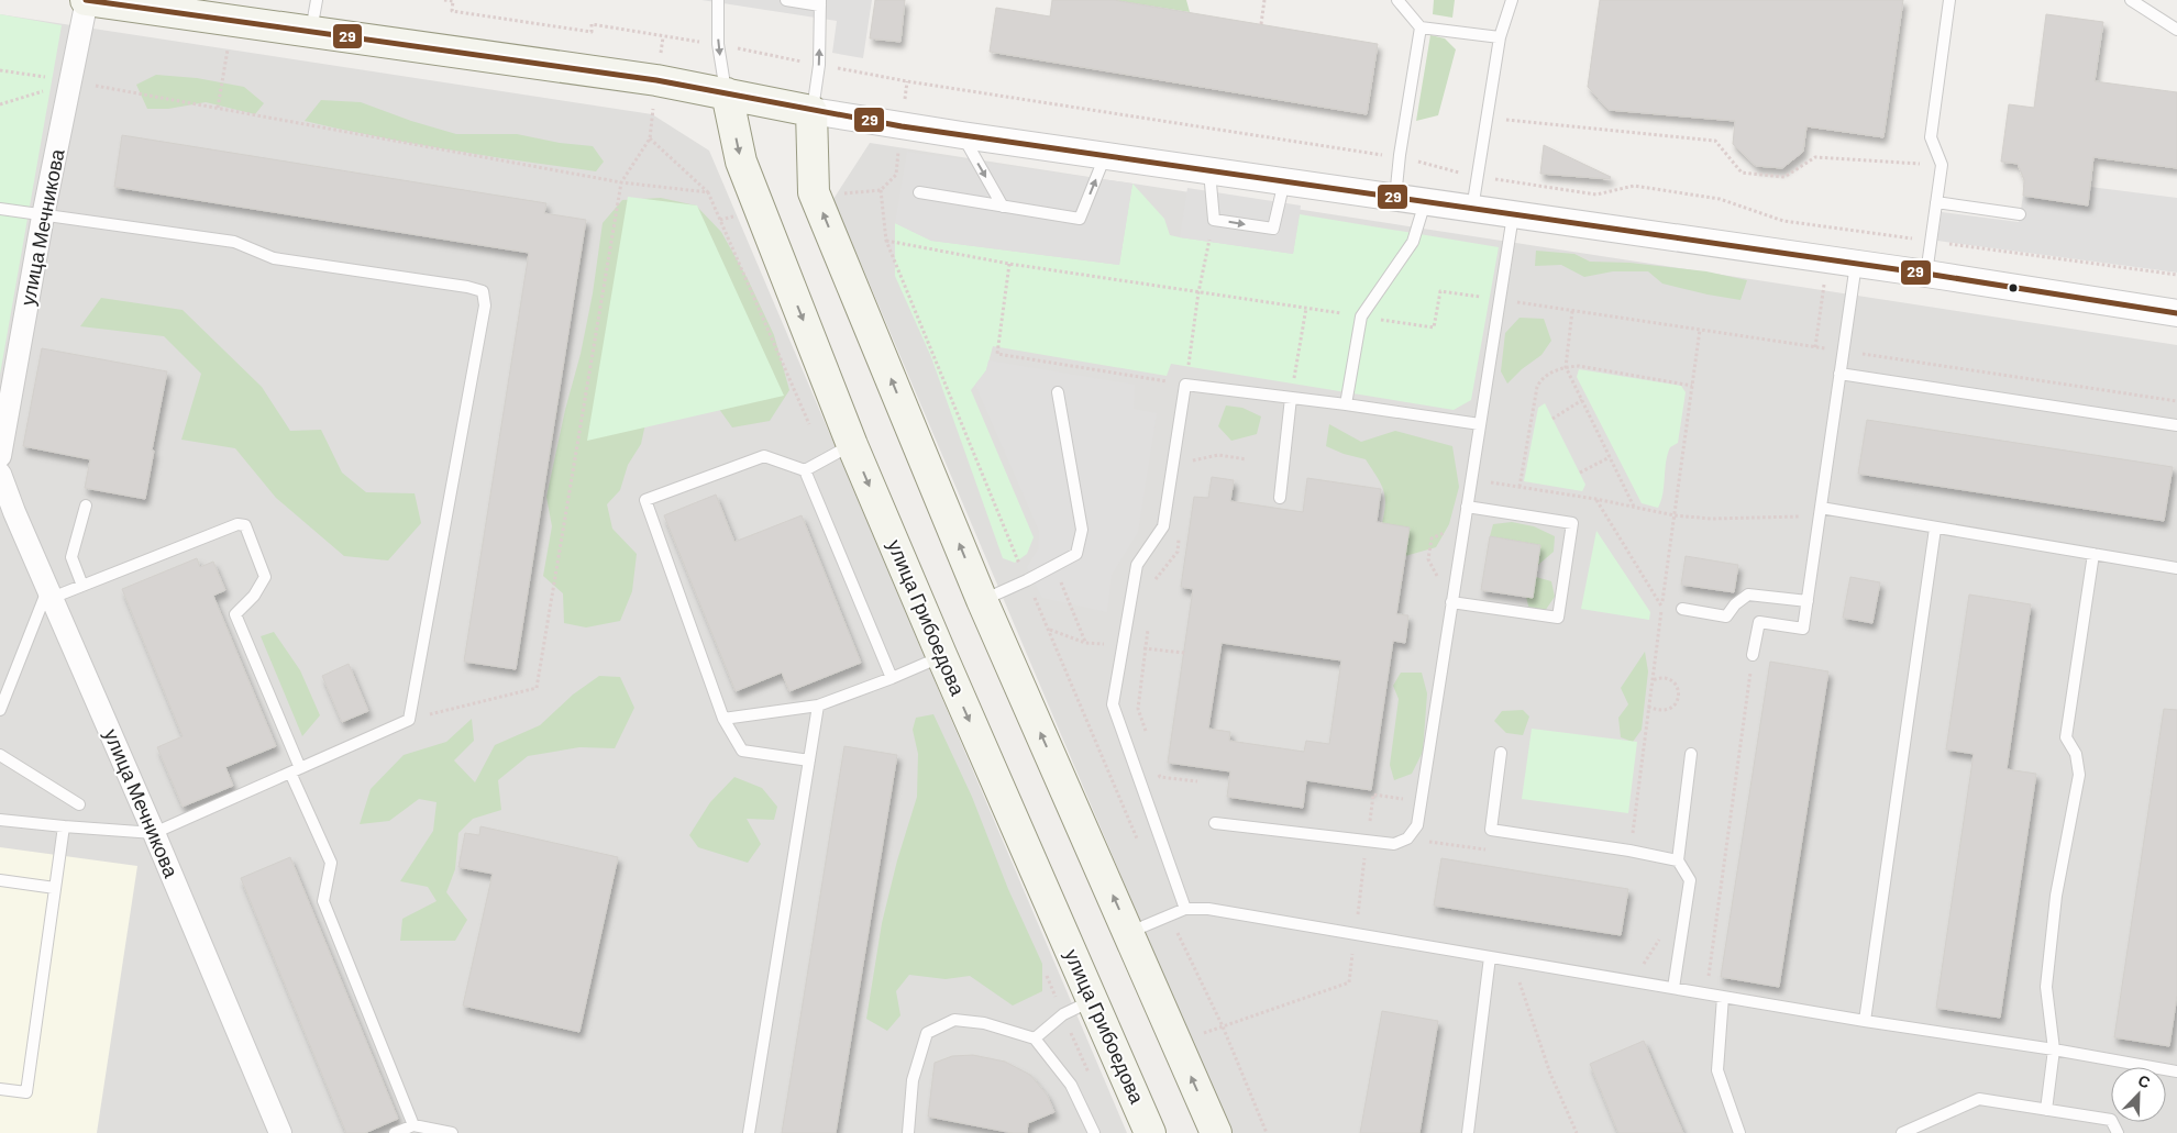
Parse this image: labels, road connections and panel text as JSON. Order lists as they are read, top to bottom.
{
  "streets": {
    "main road": ["улица Грибоедова"],
    "street": ["улица Мечникова"]
  },
  "lines": ["transit line 29"],
  "north": "top right"
}
